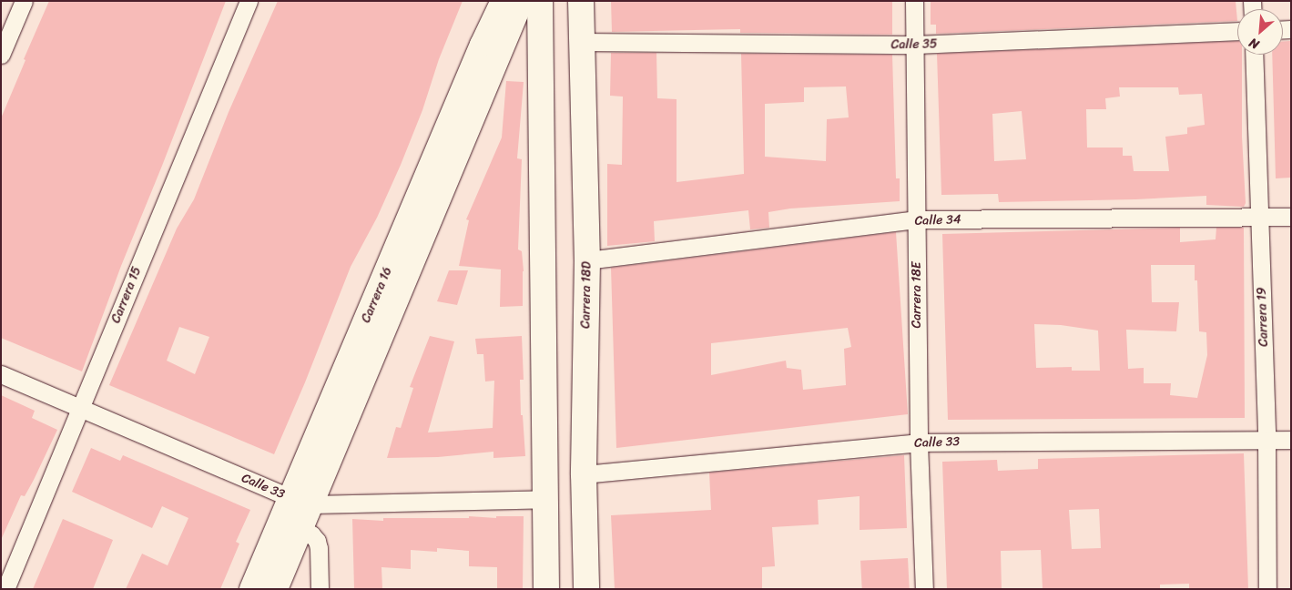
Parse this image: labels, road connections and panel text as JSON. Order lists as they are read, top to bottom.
{
  "streets": {
    "main road": ["Carrera 18D"],
    "street": [
      "Calle 35",
      "Calle 34",
      "Carrera 15",
      "Carrera 16",
      "Carrera 18E",
      "Carrera 19",
      "Calle 33"
    ]
  },
  "crossings": [
    ["Calle 35", "Carrera 18D"],
    ["Calle 35", "Carrera 18E"],
    ["Calle 34", "Carrera 18D"],
    ["Calle 34", "Carrera 18E"],
    ["Calle 34", "Carrera 19"],
    ["Carrera 15", "Calle 33"],
    ["Carrera 16", "Calle 33"],
    ["Carrera 18D", "Calle 33"],
    ["Carrera 18E", "Calle 33"],
    ["Carrera 19", "Calle 33"]
  ],
  "north": "bottom left"
}
